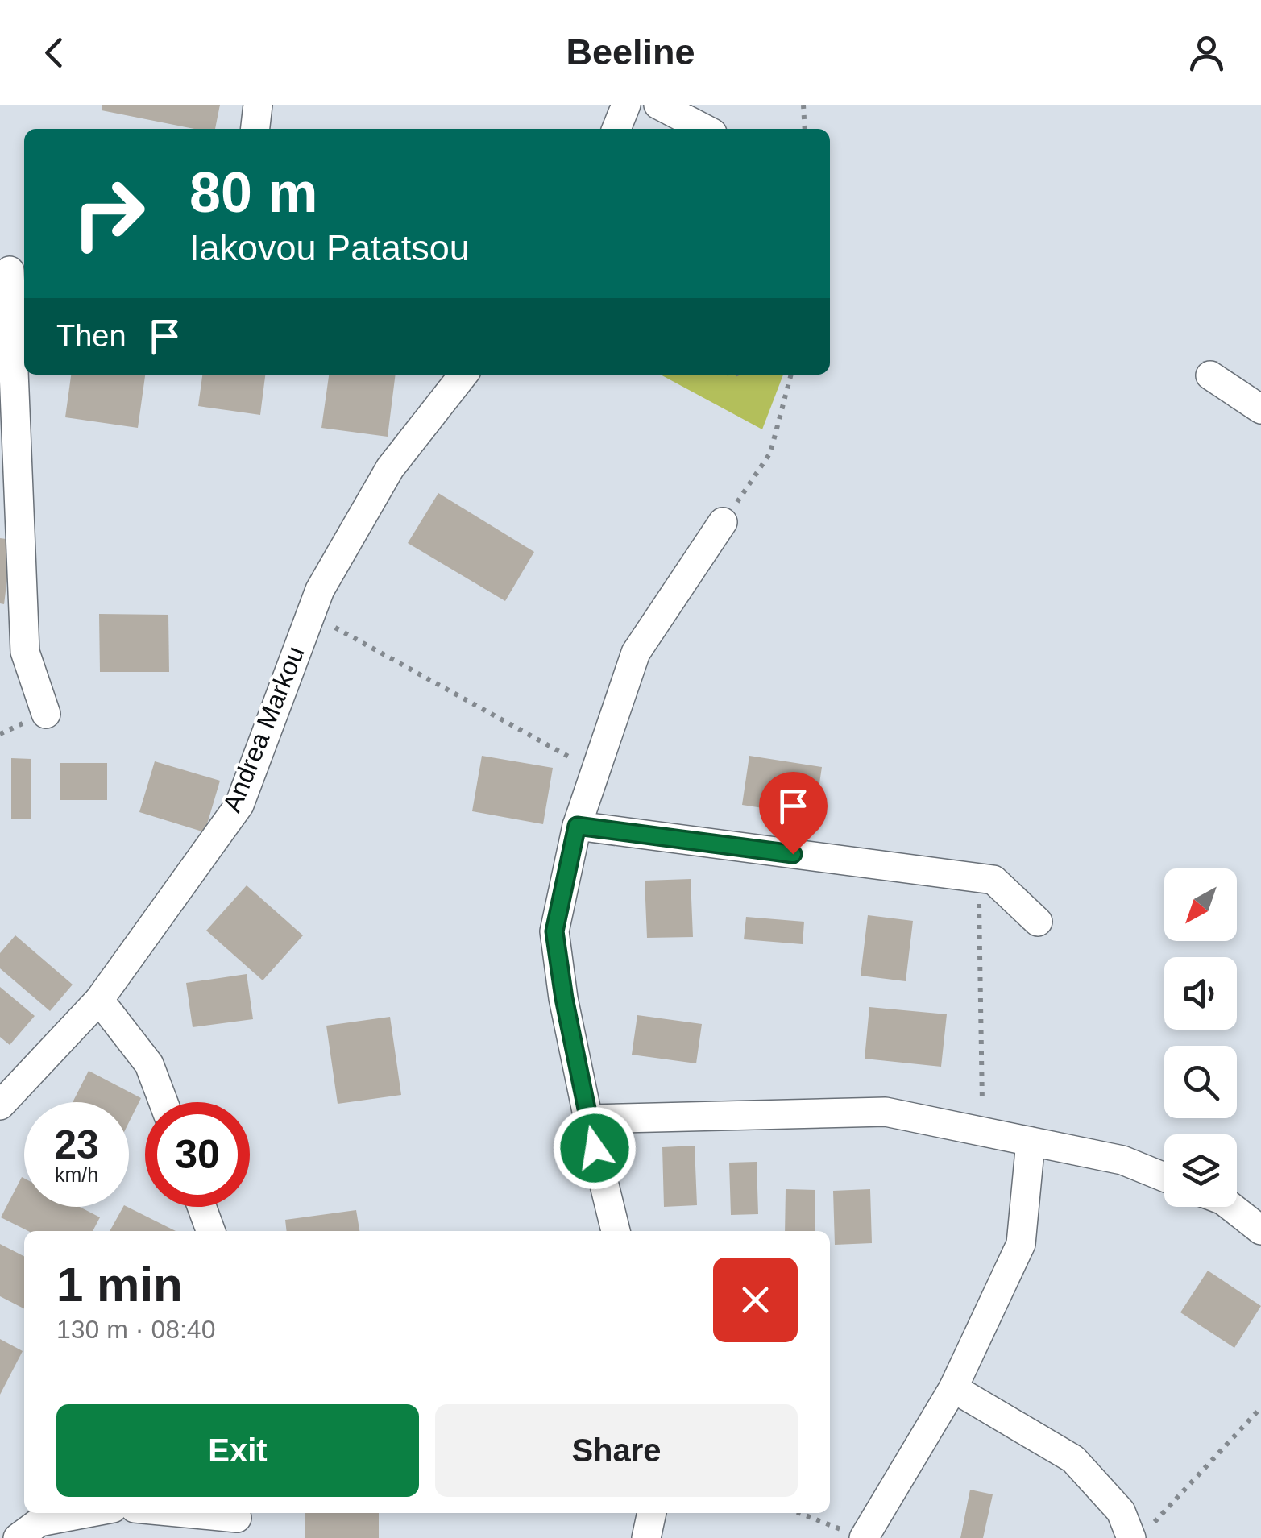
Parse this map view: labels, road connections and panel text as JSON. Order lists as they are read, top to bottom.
{
  "streets": {
    "street": ["Andrea Markou"]
  },
  "north": "bottom left",
  "page": {
    "header": "Beeline",
    "turn": ["80 m", "Iakovou Patatsou"],
    "then": "Then",
    "speed": "23 km/h",
    "limit": "30",
    "heading": ["1 min", "130 m · 08:40"],
    "buttons": ["Exit", "Share"]
  }
}
